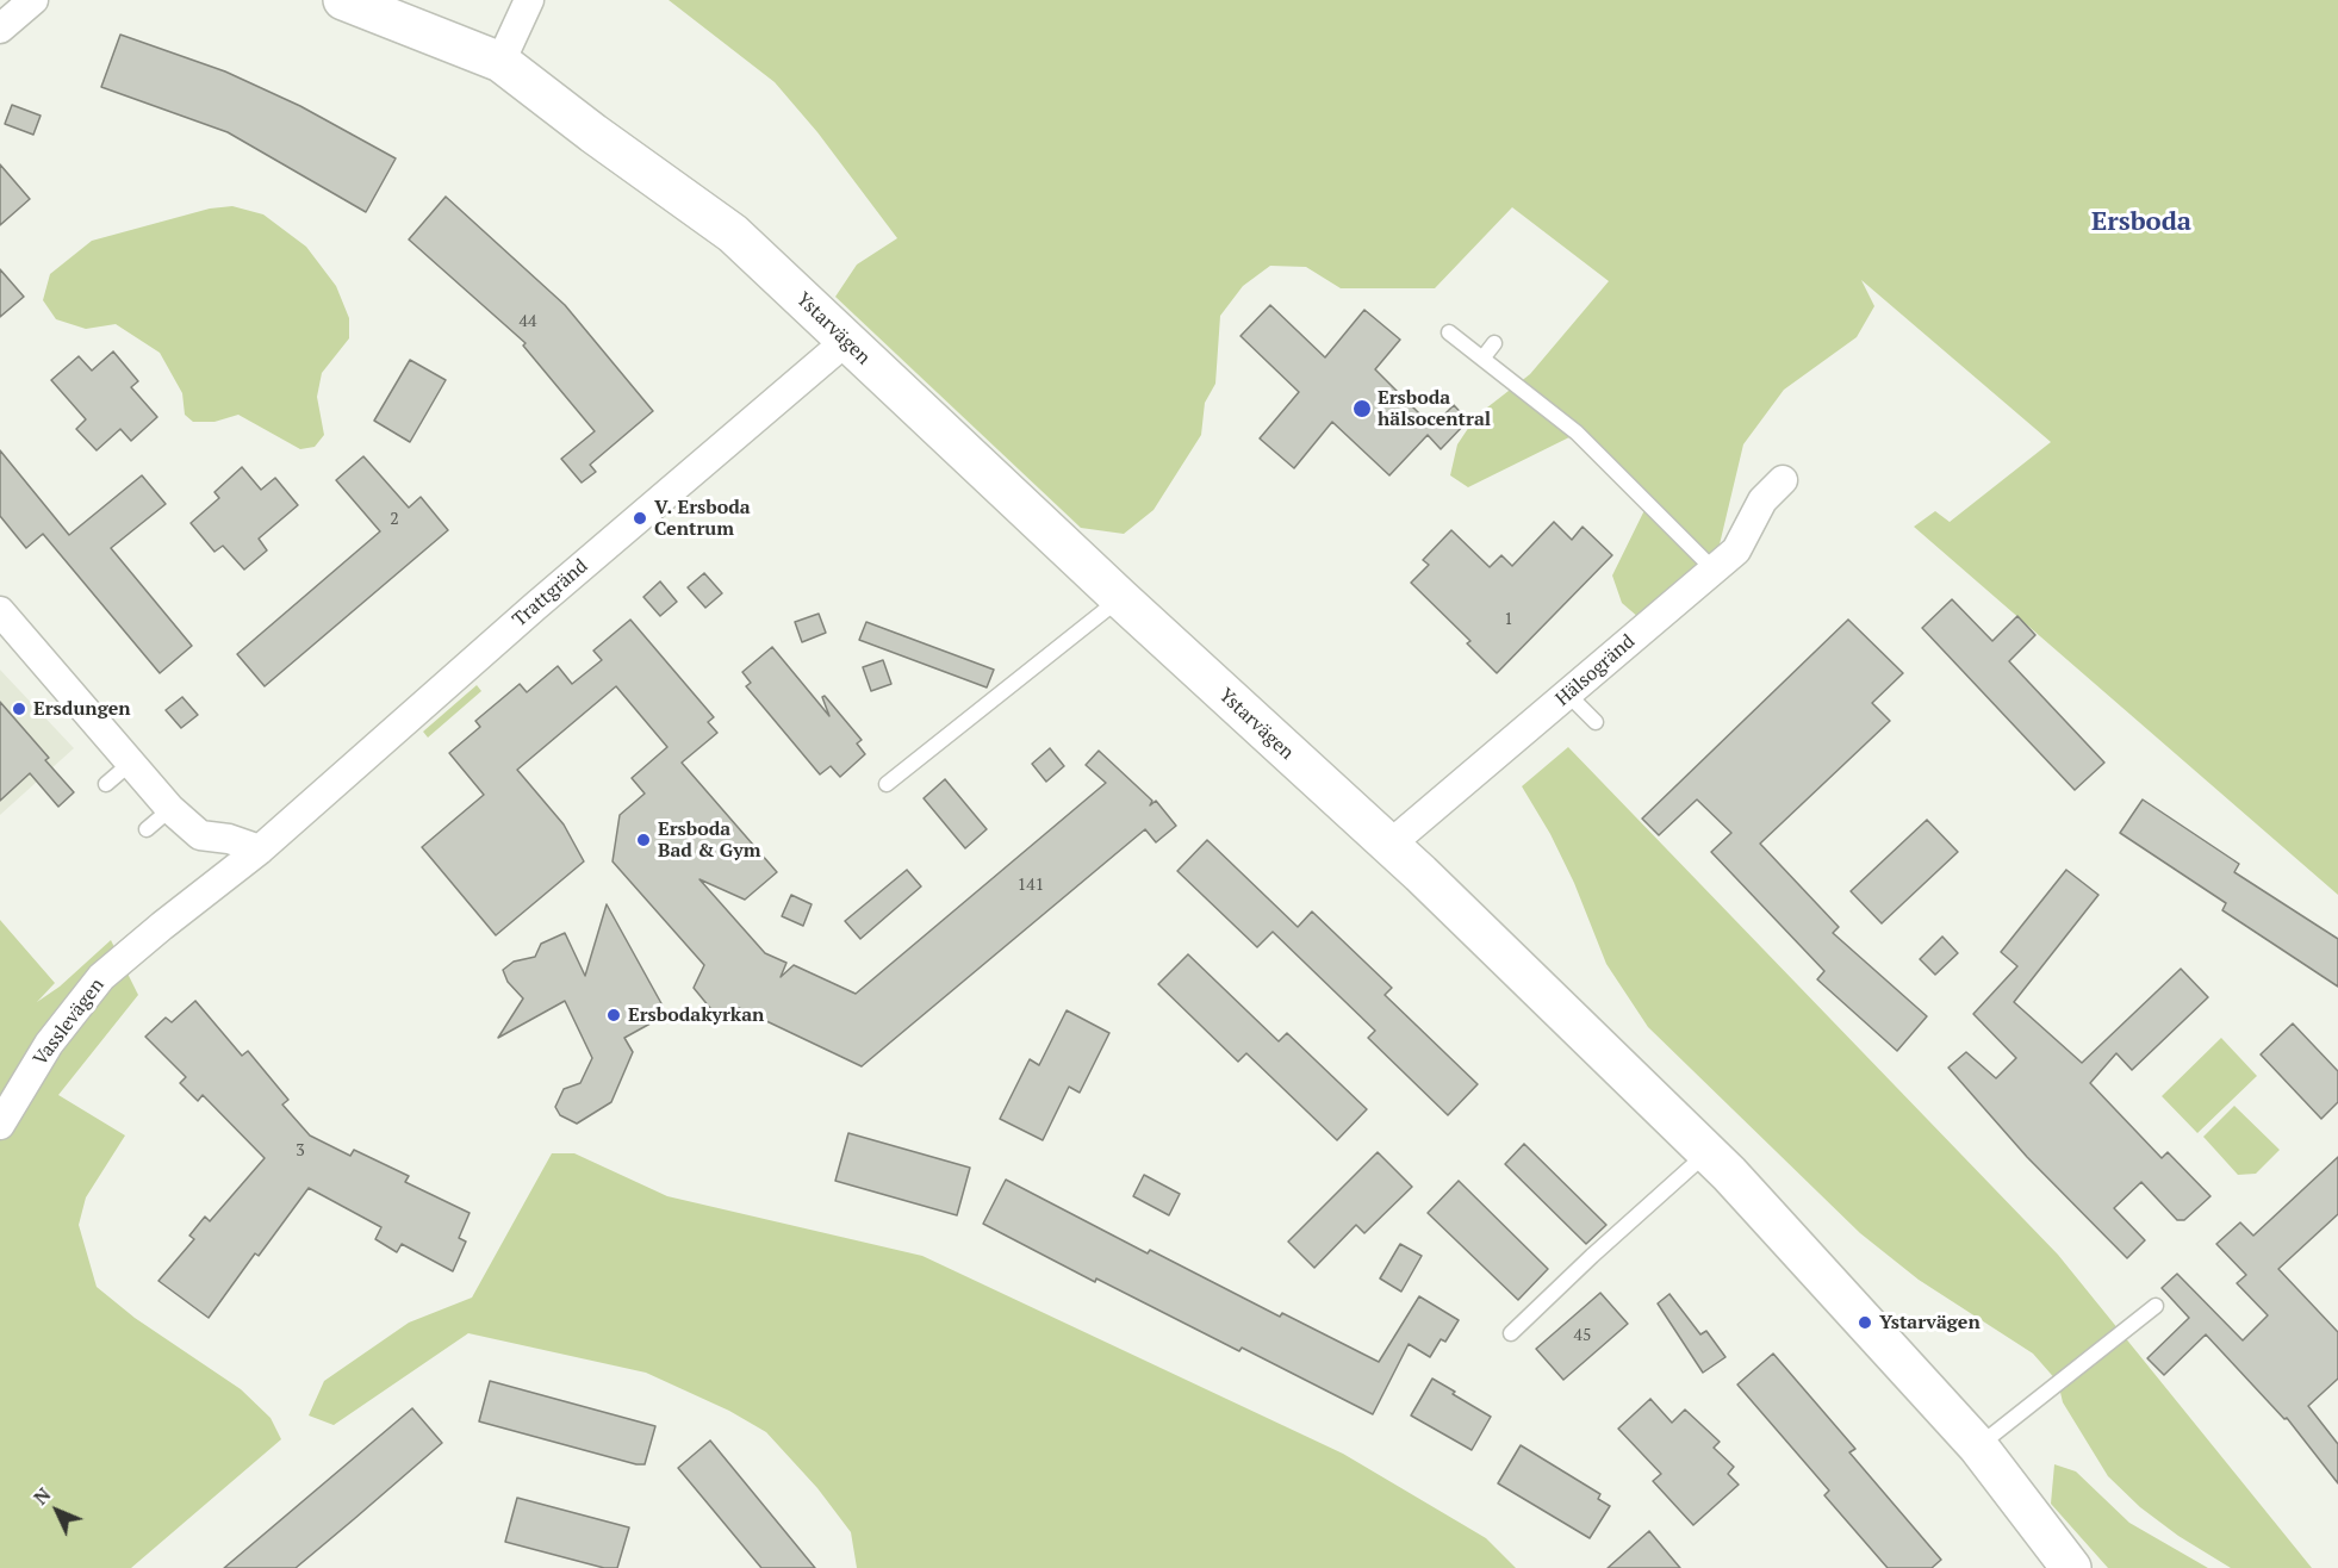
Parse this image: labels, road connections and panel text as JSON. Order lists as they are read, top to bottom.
{
  "streets": {
    "street": [
      "Ystarvägen",
      "Trattgränd",
      "Hälsogränd",
      "Vasslevägen"
    ]
  },
  "crossings": [
    ["Ystarvägen", "Trattgränd"],
    ["Ystarvägen", "Hälsogränd"],
    ["Trattgränd", "Vasslevägen"]
  ],
  "districts": ["Ersboda"],
  "places": [
    "Ersboda hälsocentral",
    "V. Ersboda Centrum",
    "Ersdungen",
    "Ersboda Bad & Gym",
    "Ersbodakyrkan",
    "Ystarvägen"
  ],
  "house_numbers": [
    "44",
    "2",
    "1",
    "141",
    "3",
    "45"
  ],
  "north": "top left"
}
